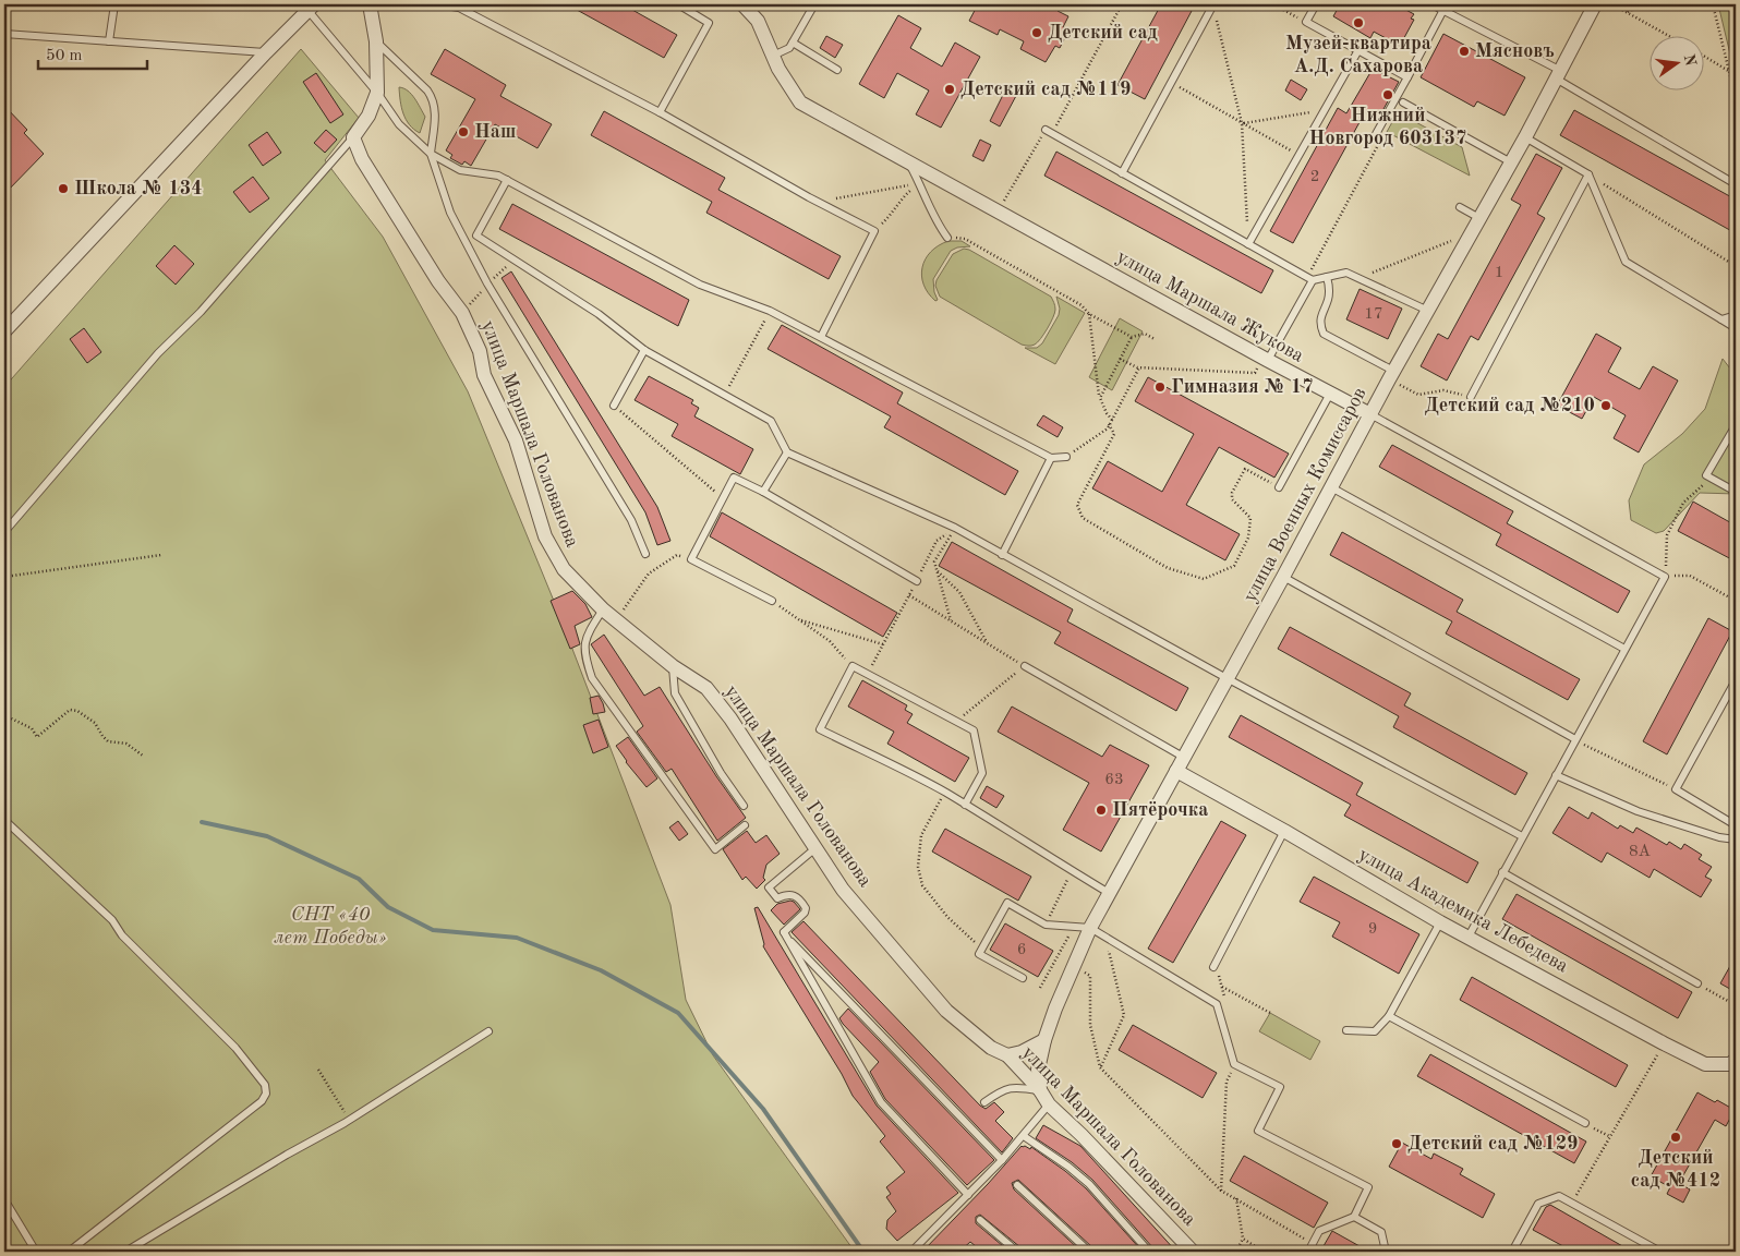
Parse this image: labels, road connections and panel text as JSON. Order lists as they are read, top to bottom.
{
  "streets": {
    "street": [
      "улица Маршала Жукова",
      "улица Маршала Голованова",
      "улица Военных Комиссаров",
      "улица Академика Лебедева"
    ]
  },
  "crossings": [
    ["улица Маршала Жукова", "улица Военных Комиссаров"],
    ["улица Маршала Голованова", "улица Военных Комиссаров"],
    ["улица Военных Комиссаров", "улица Академика Лебедева"]
  ],
  "parks": ["СНТ «40 лет Победы»"],
  "places": [
    "Музей-квартира А.Д. Сахарова",
    "Детский сад",
    "Мясновъ",
    "Детский сад №119",
    "Нижний Новгород 603137",
    "Наш",
    "Школа № 134",
    "Гимназия № 17",
    "Детский сад №210",
    "Пятёрочка",
    "Детский сад №412",
    "Детский сад №129"
  ],
  "house_numbers": [
    "2",
    "1",
    "17",
    "63",
    "8А",
    "9",
    "6"
  ],
  "scale_bar": "50 m",
  "north": "right"
}
